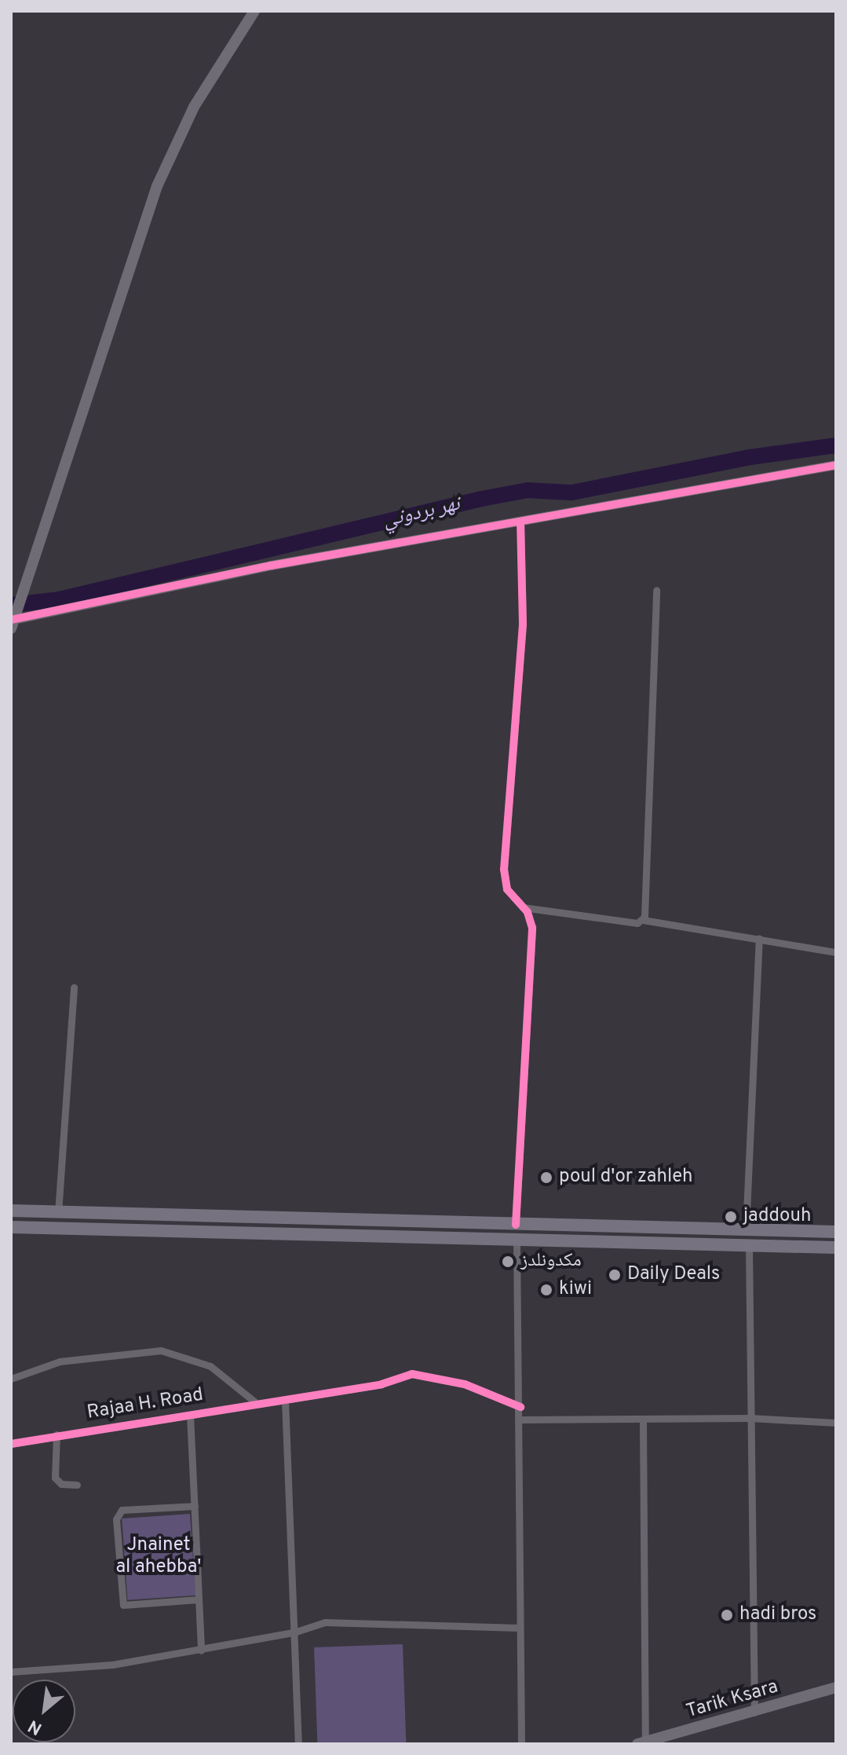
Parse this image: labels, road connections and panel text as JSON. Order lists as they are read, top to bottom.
{
  "streets": {
    "main road": ["Tarik Ksara"],
    "street": ["Rajaa H. Road"]
  },
  "water": ["نهر بردوني"],
  "parks": ["Jnainet al ahebba'"],
  "places": [
    "poul d'or zahleh",
    "jaddouh",
    "مكدونلدز",
    "Daily Deals",
    "kiwi",
    "hadi bros"
  ],
  "north": "bottom left"
}
